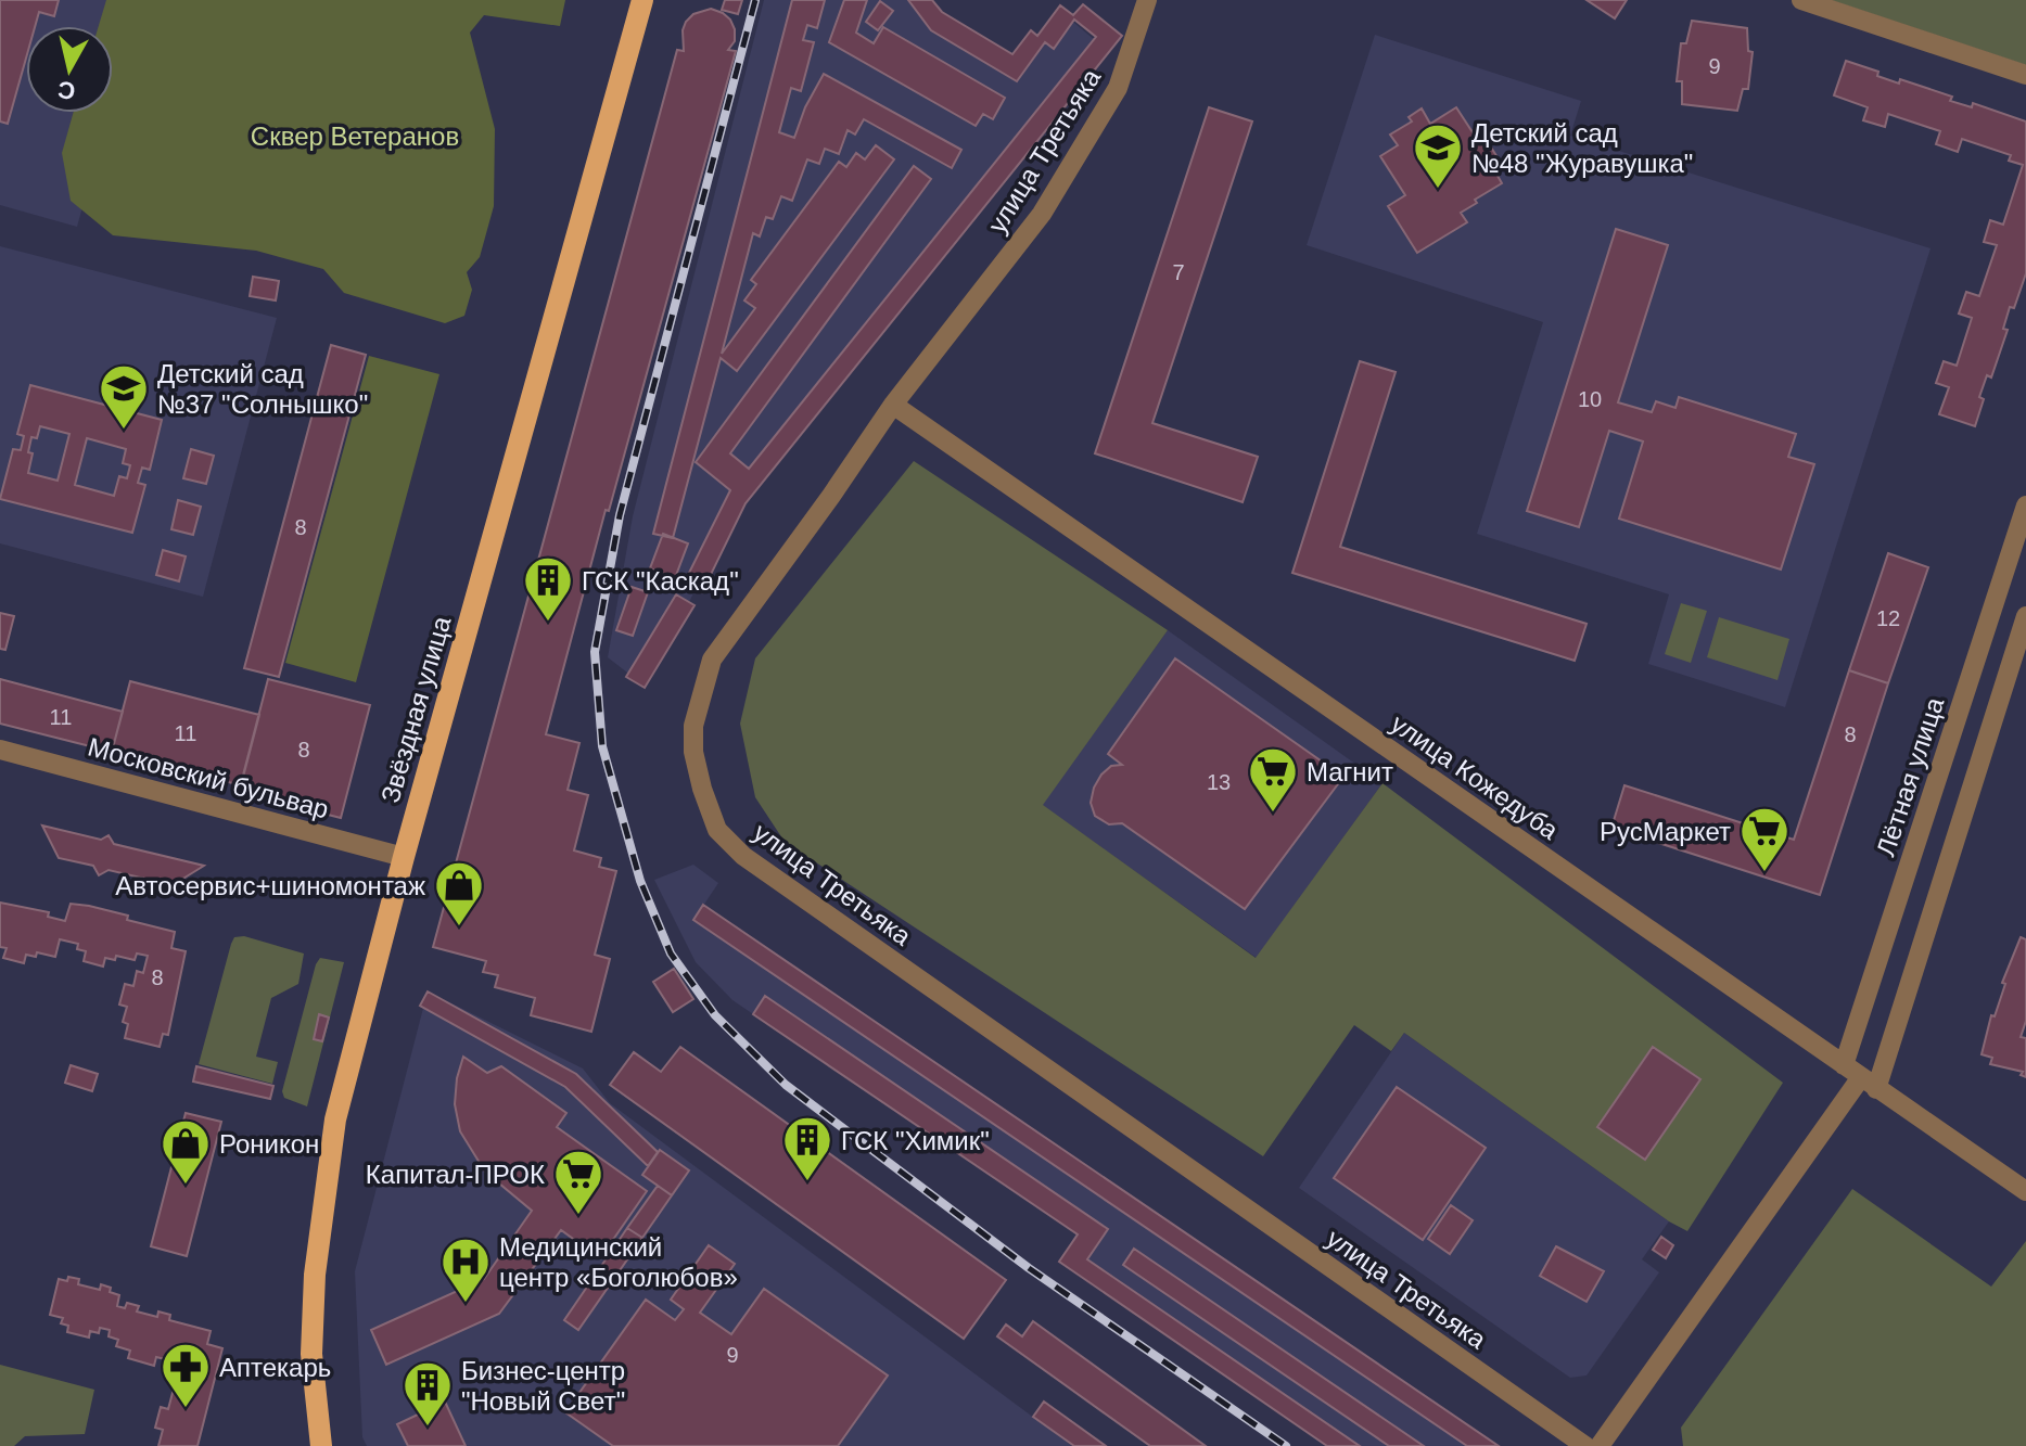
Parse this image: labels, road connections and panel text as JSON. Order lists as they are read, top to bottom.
{
  "streets": {
    "main road": ["Звёздная улица"],
    "street": [
      "улица Третьяка",
      "улица Кожедуба",
      "Лётная улица",
      "Московский бульвар"
    ]
  },
  "crossings": [
    ["улица Третьяка", "улица Кожедуба"],
    ["Звёздная улица", "Московский бульвар"],
    ["улица Кожедуба", "Лётная улица"]
  ],
  "parks": ["Сквер Ветеранов"],
  "places": {
    "school or university": ["Детский сад №48 \"Журавушка\"", "Детский сад №37 \"Солнышко\""],
    "building": ["ГСК \"Каскад\"", "ГСК \"Химик\"", "Бизнес-центр \"Новый Свет\""],
    "supermarket": ["Магнит", "РусМаркет", "Капитал-ПРОК"],
    "shop": ["Автосервис+шиномонтаж", "Роникон"],
    "hospital": ["Медицинский центр «Боголюбов»"],
    "pharmacy": ["Аптекарь"]
  },
  "house_numbers": [
    "9",
    "7",
    "10",
    "8",
    "12",
    "11",
    "11",
    "8",
    "8",
    "13",
    "8",
    "9"
  ],
  "north": "bottom"
}
